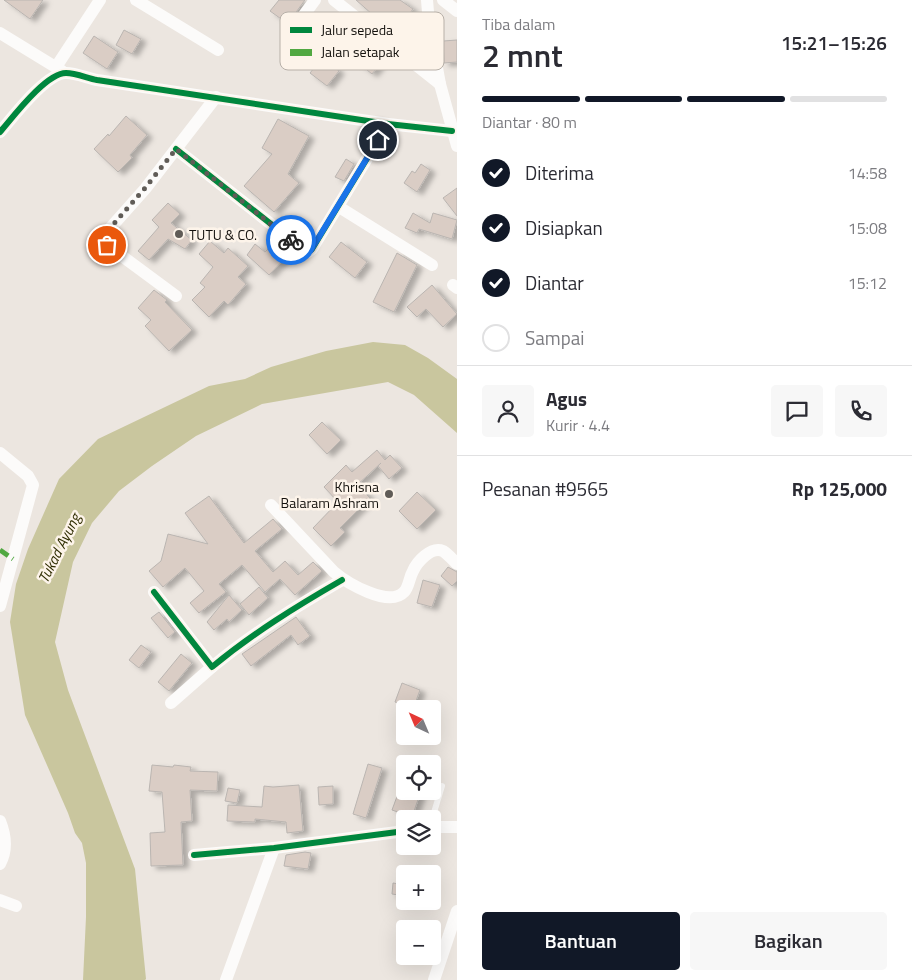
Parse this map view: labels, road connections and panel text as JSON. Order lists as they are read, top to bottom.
{
  "water": ["Tukad Ayung"],
  "places": ["TUTU & CO.", "Khrisna Balaram Ashram"],
  "legend": ["Jalur sepeda", "Jalan setapak"],
  "north": "top left",
  "page": {
    "heading": ["2 mnt", "Tiba dalam", "15:21–15:26"],
    "panel": [
      "Agus",
      "Kurir · 4.4",
      "Pesanan #9565",
      "Rp 125,000"
    ],
    "bar": "Diantar · 80 m",
    "list": [
      ["Diterima", "14:58"],
      ["Disiapkan", "15:08"],
      ["Diantar", "15:12"],
      "Sampai"
    ],
    "map_buttons": ["+", "−"],
    "buttons": ["Bantuan", "Bagikan"]
  }
}
